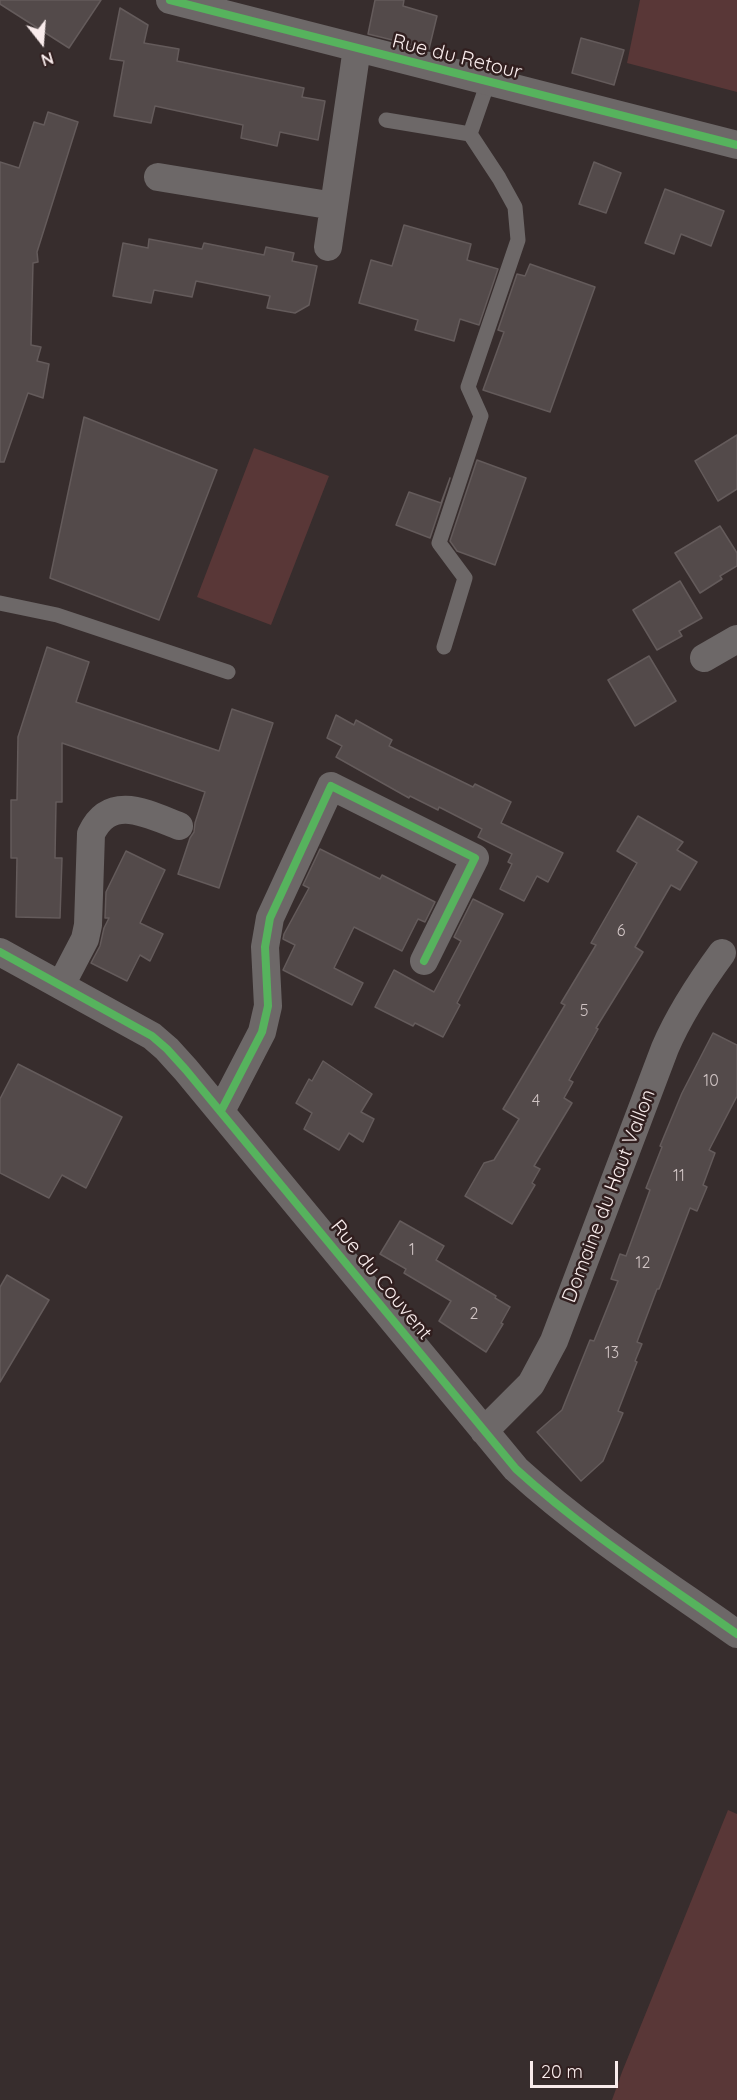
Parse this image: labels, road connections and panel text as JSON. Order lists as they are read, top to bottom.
{
  "streets": {
    "street": ["Rue du Retour", "Domaine du Haut Vallon", "Rue du Couvent"]
  },
  "crossings": [
    ["Domaine du Haut Vallon", "Rue du Couvent"]
  ],
  "house_numbers": [
    "6",
    "5",
    "10",
    "4",
    "11",
    "1",
    "12",
    "2",
    "13"
  ],
  "scale_bar": "20 m",
  "north": "bottom"
}
